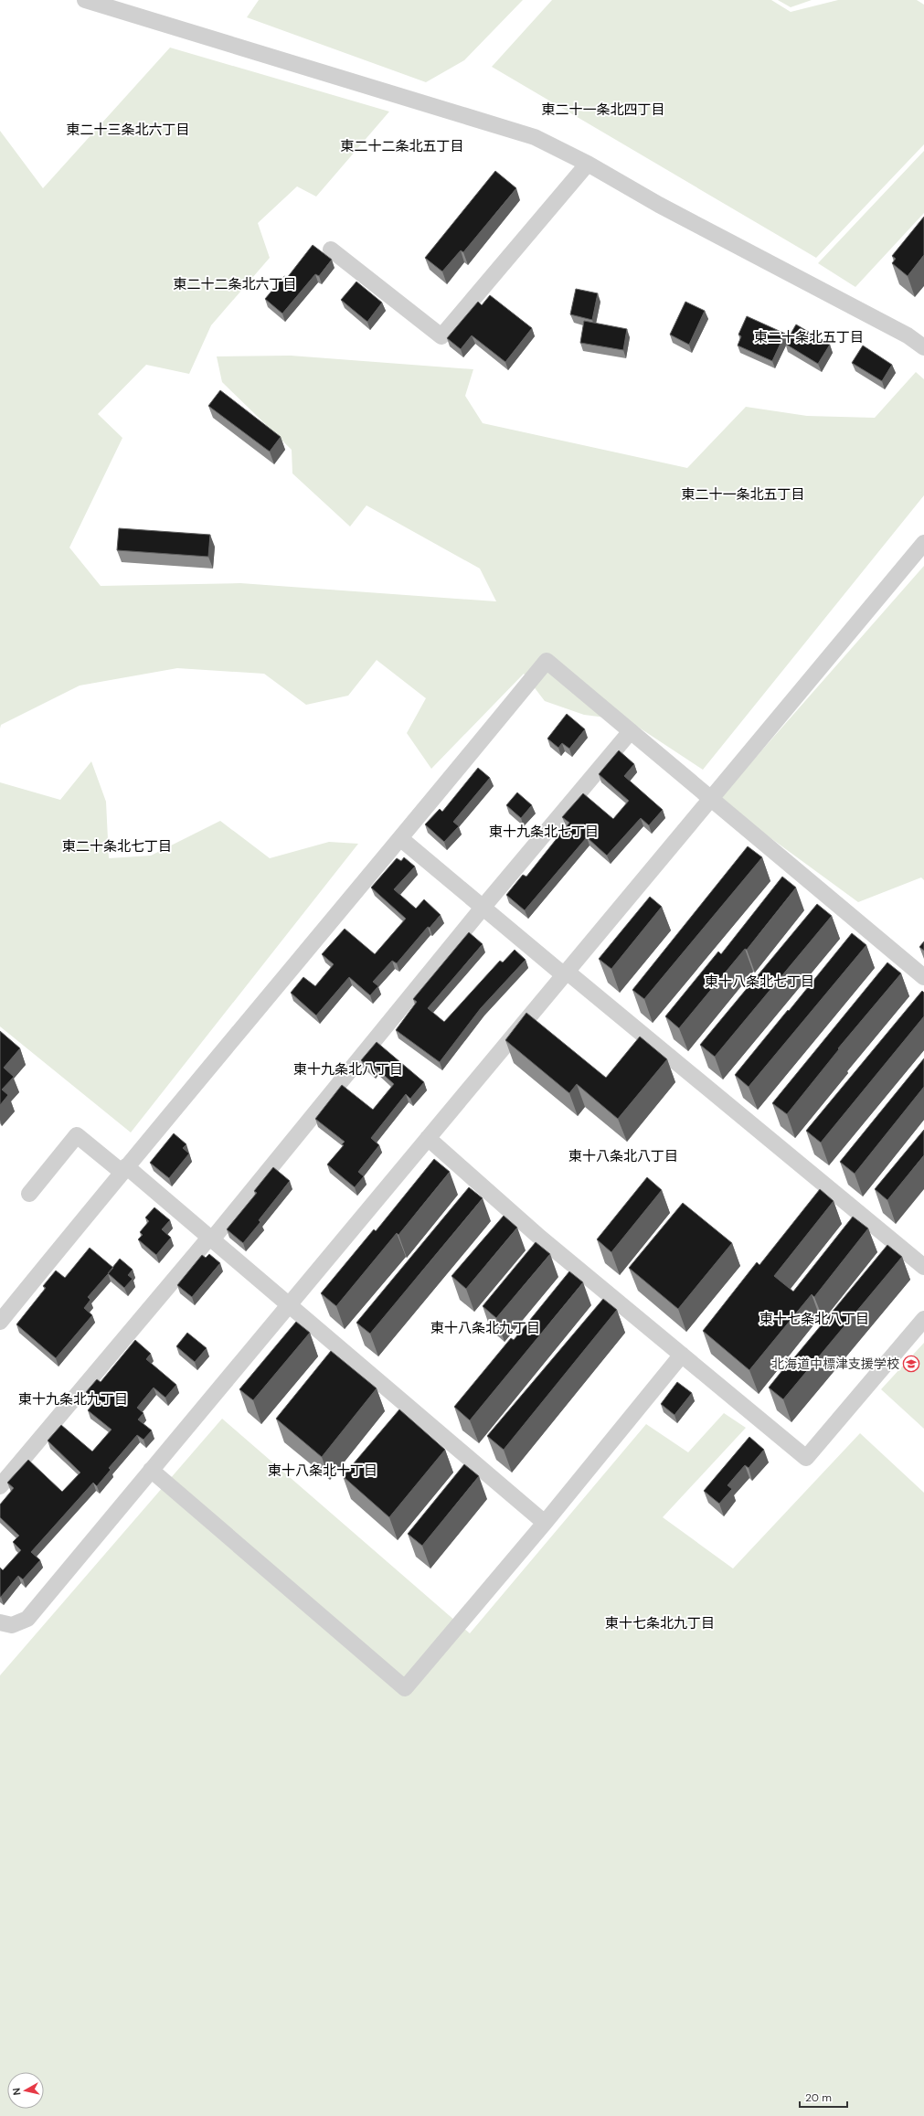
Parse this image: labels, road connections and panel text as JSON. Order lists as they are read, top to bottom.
{
  "districts": [
    "東二十一条北四丁目",
    "東二十三条北六丁目",
    "東二十二条北五丁目",
    "東二十二条北六丁目",
    "東二十条北五丁目",
    "東二十一条北五丁目",
    "東十九条北七丁目",
    "東二十条北七丁目",
    "東十八条北七丁目",
    "東十九条北八丁目",
    "東十八条北八丁目",
    "東十七条北八丁目",
    "東十八条北九丁目",
    "東十九条北九丁目",
    "東十八条北十丁目",
    "東十七条北九丁目"
  ],
  "places": {
    "school or university": ["北海道中標津支援学校"]
  },
  "scale_bar": "20 m",
  "north": "left"
}
